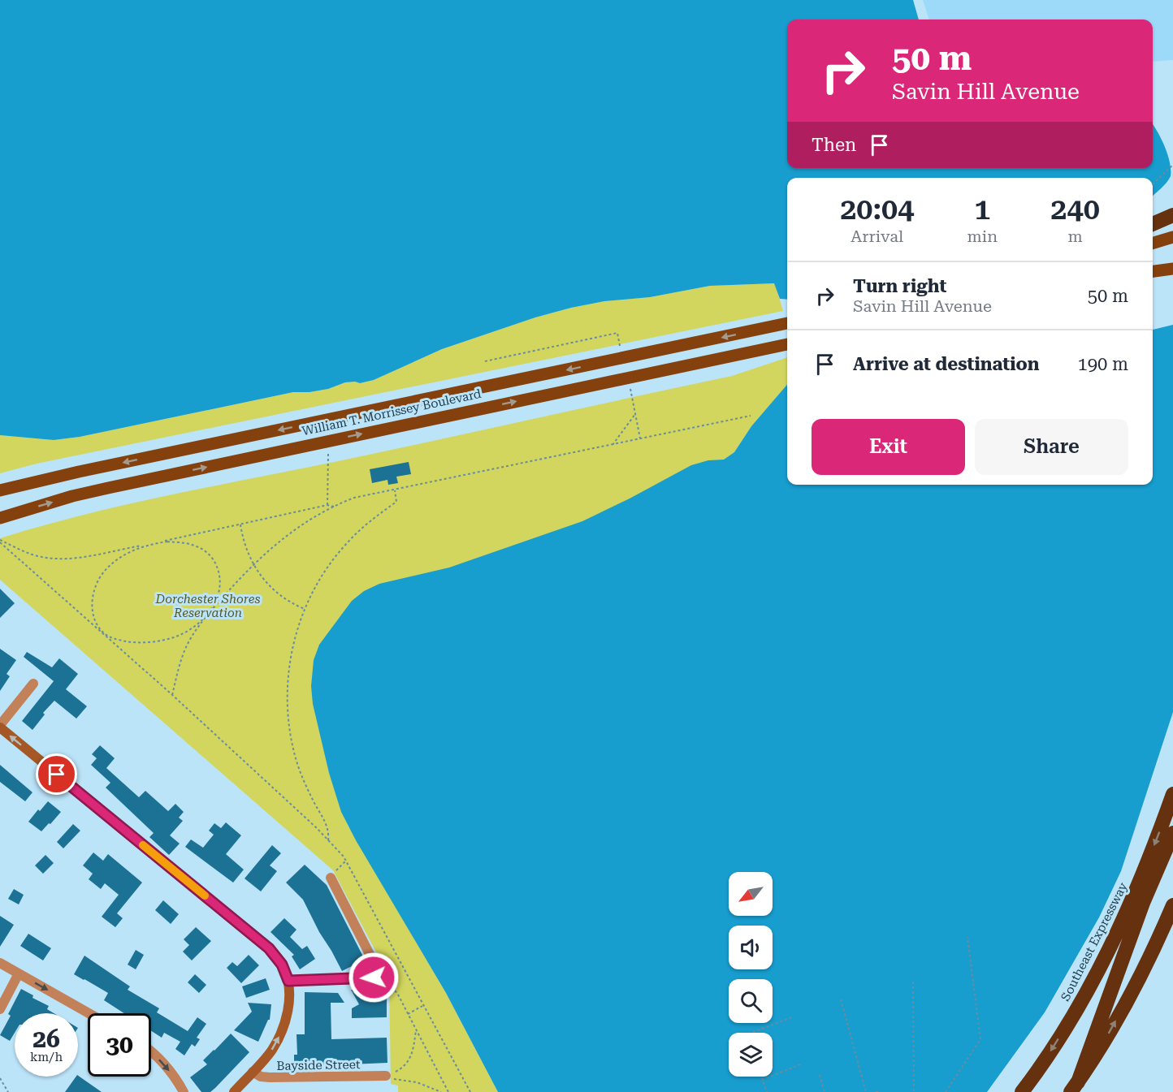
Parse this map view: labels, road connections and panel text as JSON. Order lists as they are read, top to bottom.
{
  "streets": {
    "highway": ["Southeast Expressway"],
    "main road": ["William T. Morrissey Boulevard"],
    "street": ["Bayside Street"]
  },
  "parks": ["Dorchester Shores Reservation"],
  "north": "bottom left",
  "page": {
    "turn": ["50 m", "Savin Hill Avenue"],
    "then": "Then",
    "eta": [
      "20:04",
      "Arrival",
      "1",
      "min",
      "240",
      "m"
    ],
    "list": [
      {
        "name": "Turn right",
        "note": "Savin Hill Avenue",
        "value": "50 m"
      },
      {
        "name": "Arrive at destination",
        "value": "190 m"
      }
    ],
    "buttons": ["Exit", "Share"],
    "speed": "26 km/h",
    "limit": "30"
  }
}
